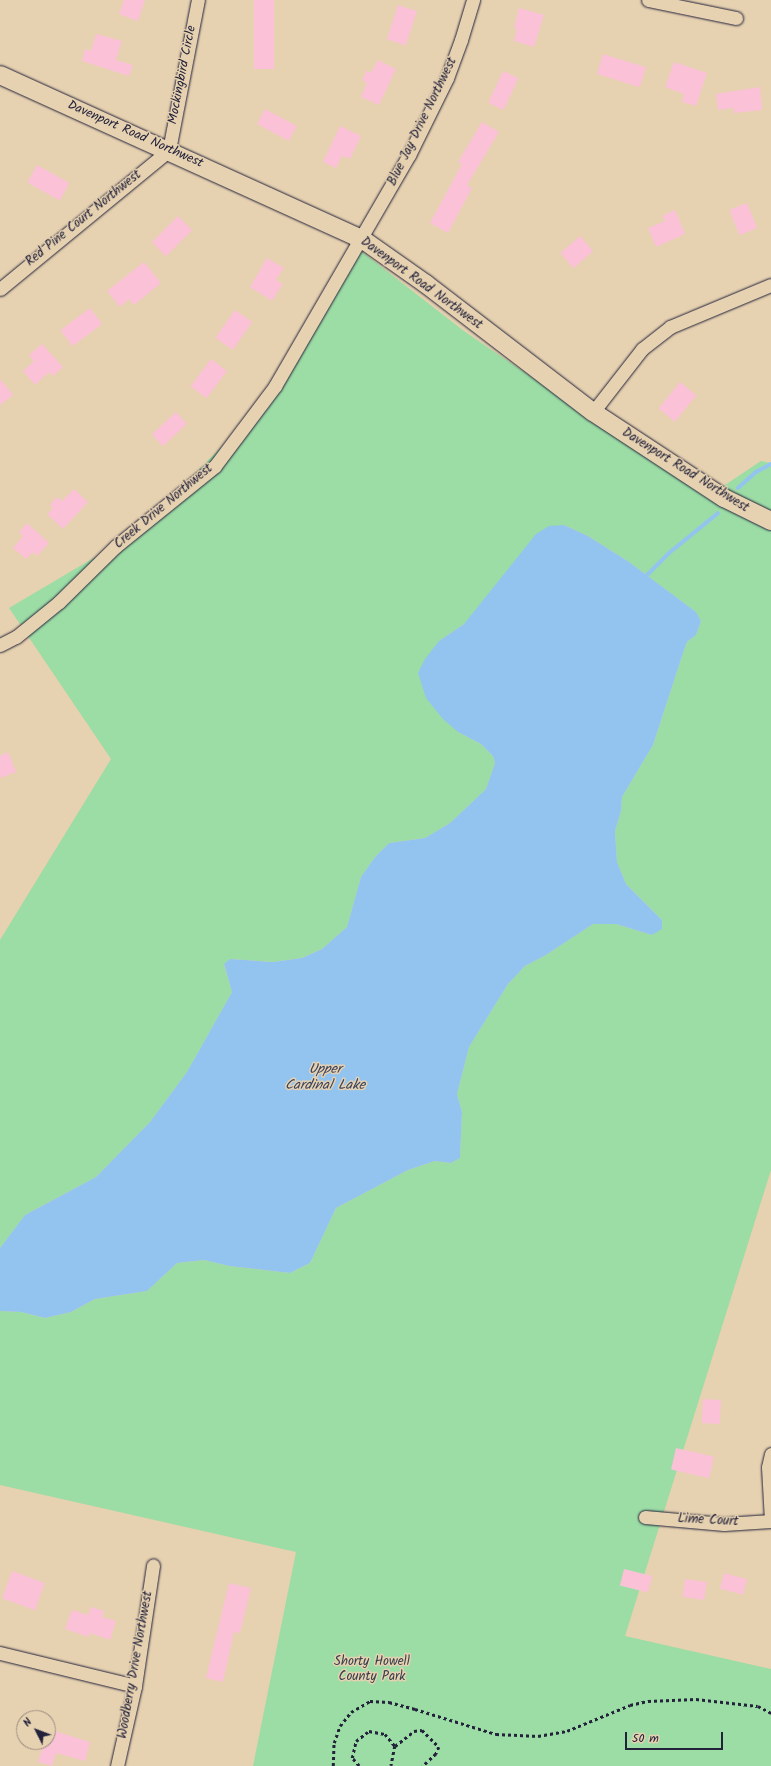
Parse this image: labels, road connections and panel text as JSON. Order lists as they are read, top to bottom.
{
  "streets": {
    "street": [
      "Mockingbird Circle",
      "Blue Jay Drive Northwest",
      "Davenport Road Northwest",
      "Red Pine Court Northwest",
      "Creek Drive Northwest",
      "Lime Court",
      "Woodberry Drive Northwest"
    ]
  },
  "crossings": [
    ["Mockingbird Circle", "Davenport Road Northwest"],
    ["Mockingbird Circle", "Red Pine Court Northwest"],
    ["Blue Jay Drive Northwest", "Davenport Road Northwest"],
    ["Blue Jay Drive Northwest", "Creek Drive Northwest"],
    ["Davenport Road Northwest", "Red Pine Court Northwest"],
    ["Davenport Road Northwest", "Creek Drive Northwest"]
  ],
  "water": ["Upper Cardinal Lake"],
  "parks": ["Shorty Howell County Park"],
  "scale_bar": "50 m",
  "north": "top left"
}
